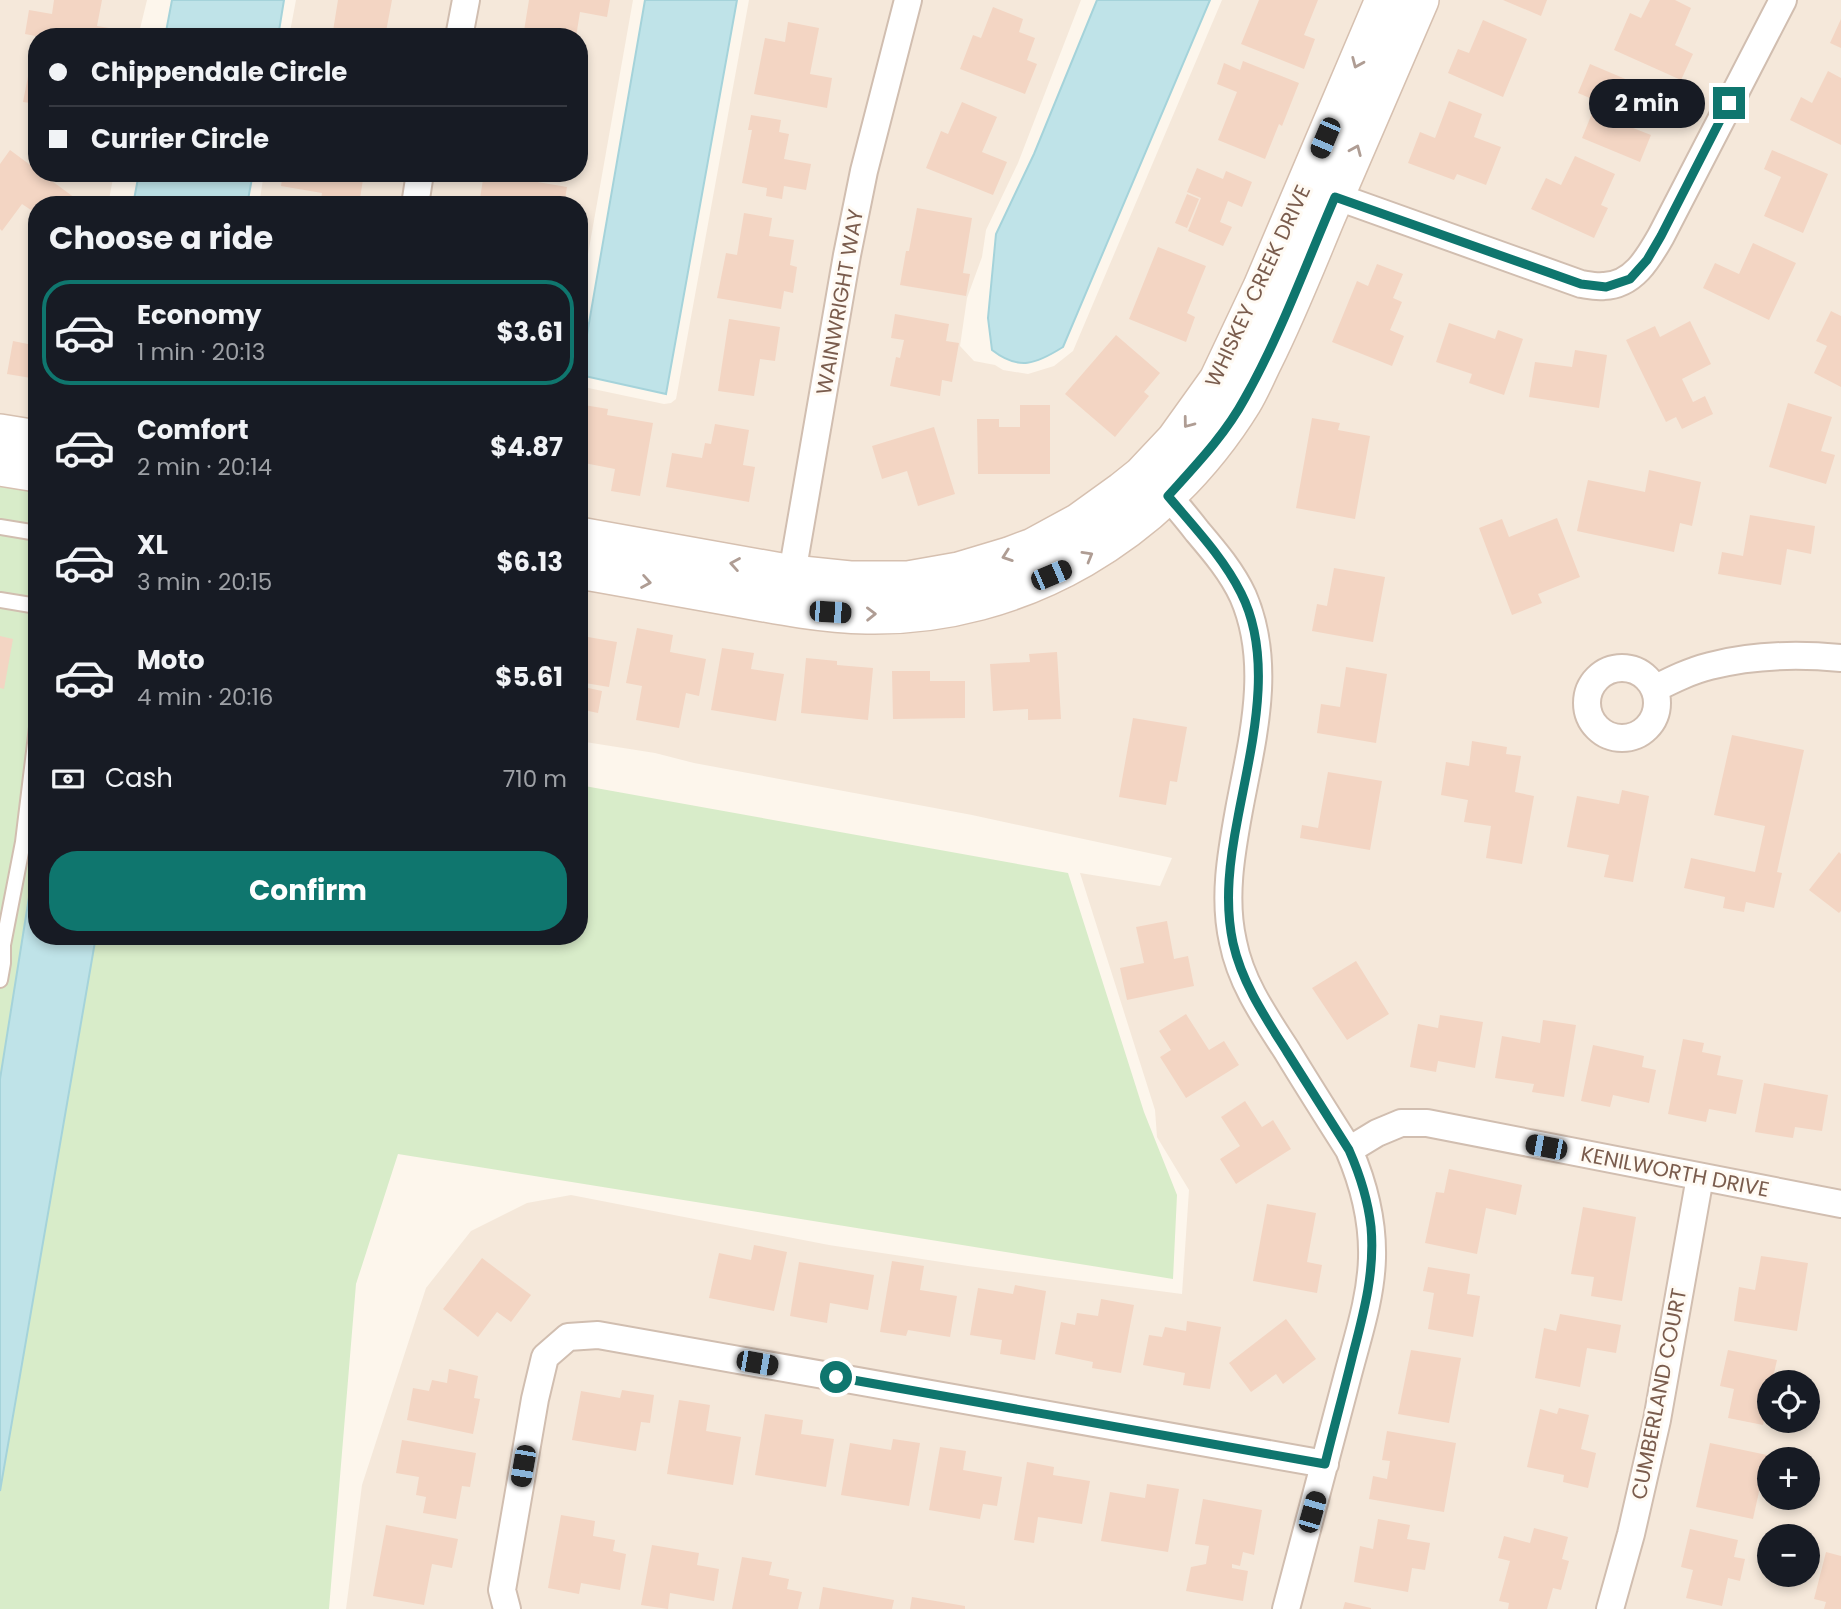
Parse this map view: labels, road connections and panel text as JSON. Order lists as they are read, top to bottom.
{
  "streets": {
    "street": [
      "WHISKEY CREEK DRIVE",
      "WAINWRIGHT WAY",
      "KENILWORTH DRIVE",
      "CUMBERLAND COURT"
    ]
  },
  "crossings": [
    ["WHISKEY CREEK DRIVE", "WAINWRIGHT WAY"],
    ["KENILWORTH DRIVE", "CUMBERLAND COURT"]
  ],
  "page": {
    "banner": ["Chippendale Circle", "Currier Circle"],
    "bubble": "2 min",
    "heading": "Choose a ride",
    "list": [
      {
        "name": "Economy",
        "note": "1 min · 20:13",
        "value": "$3.61"
      },
      {
        "name": "Comfort",
        "note": "2 min · 20:14",
        "value": "$4.87"
      },
      {
        "name": "XL",
        "note": "3 min · 20:15",
        "value": "$6.13"
      },
      {
        "name": "Moto",
        "note": "4 min · 20:16",
        "value": "$5.61"
      }
    ],
    "pay": ["Cash", "710 m"],
    "buttons": "Confirm",
    "map_buttons": ["+", "−"]
  }
}
